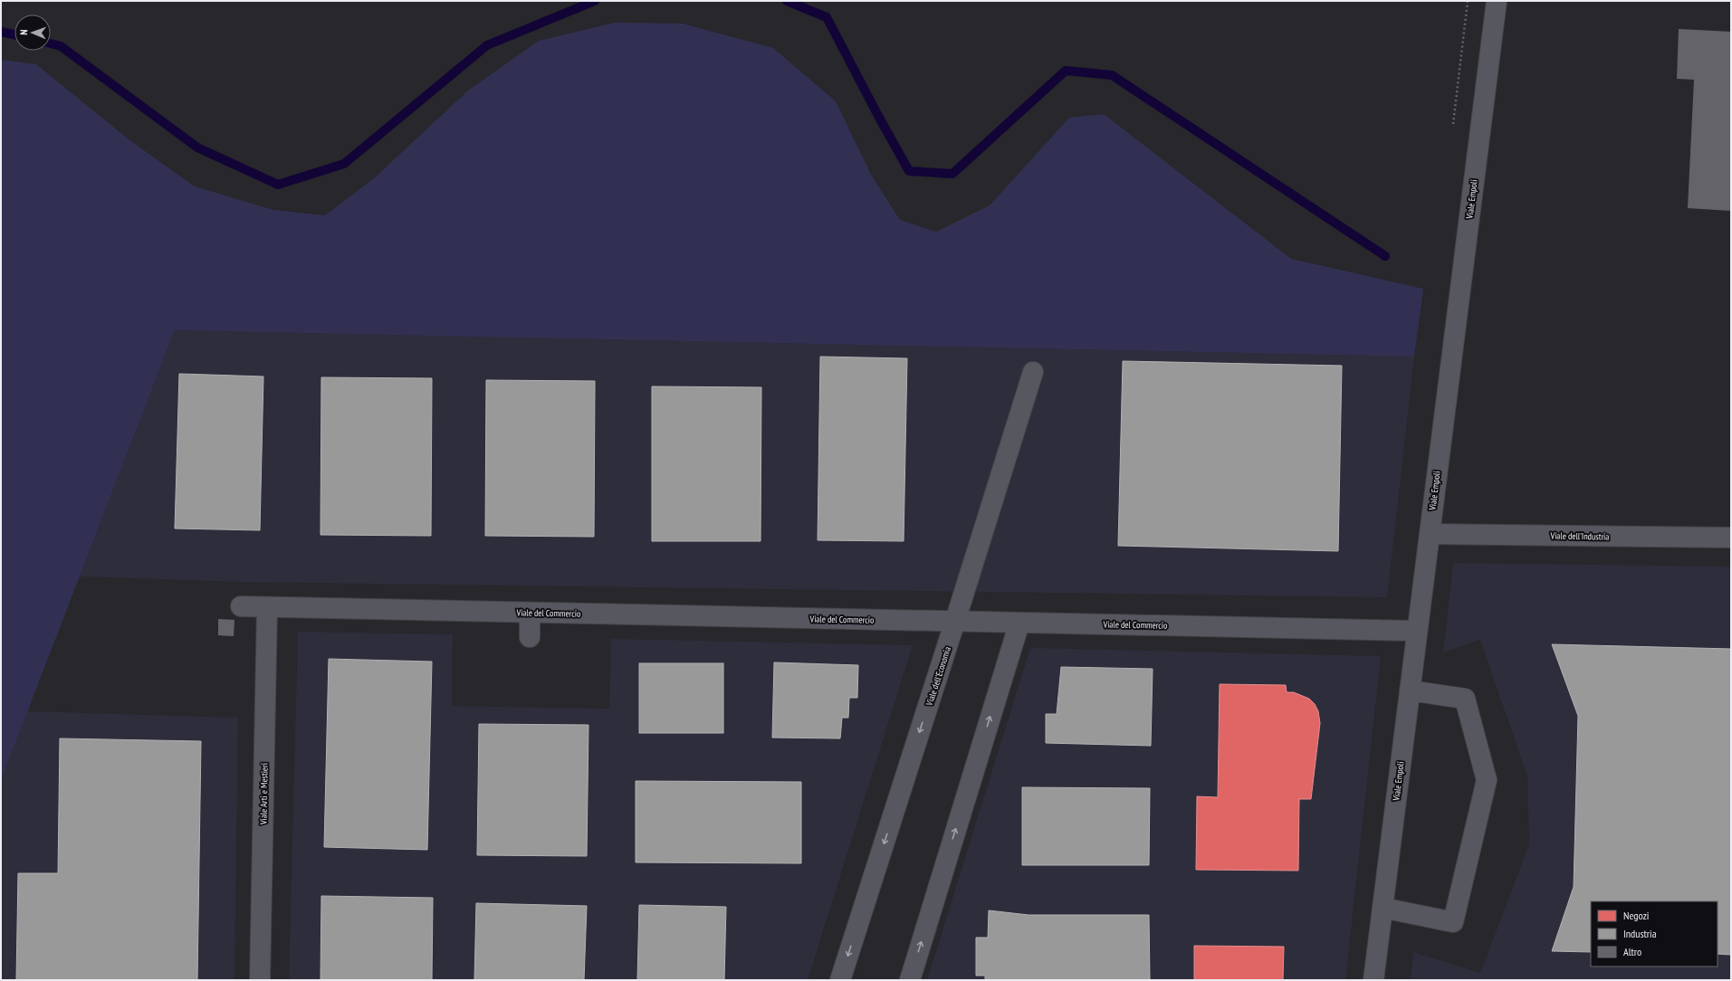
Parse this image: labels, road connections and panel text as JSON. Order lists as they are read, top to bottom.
{
  "streets": {
    "street": [
      "Viale Empoli",
      "Viale dell'Industria",
      "Viale del Commercio",
      "Viale dell'Economia",
      "Viale Arti e Mestieri"
    ]
  },
  "crossings": [
    ["Viale Empoli", "Viale dell'Industria"],
    ["Viale Empoli", "Viale del Commercio"],
    ["Viale del Commercio", "Viale dell'Economia"],
    ["Viale del Commercio", "Viale Arti e Mestieri"]
  ],
  "legend": ["Negozi", "Industria", "Altro"],
  "north": "left"
}
